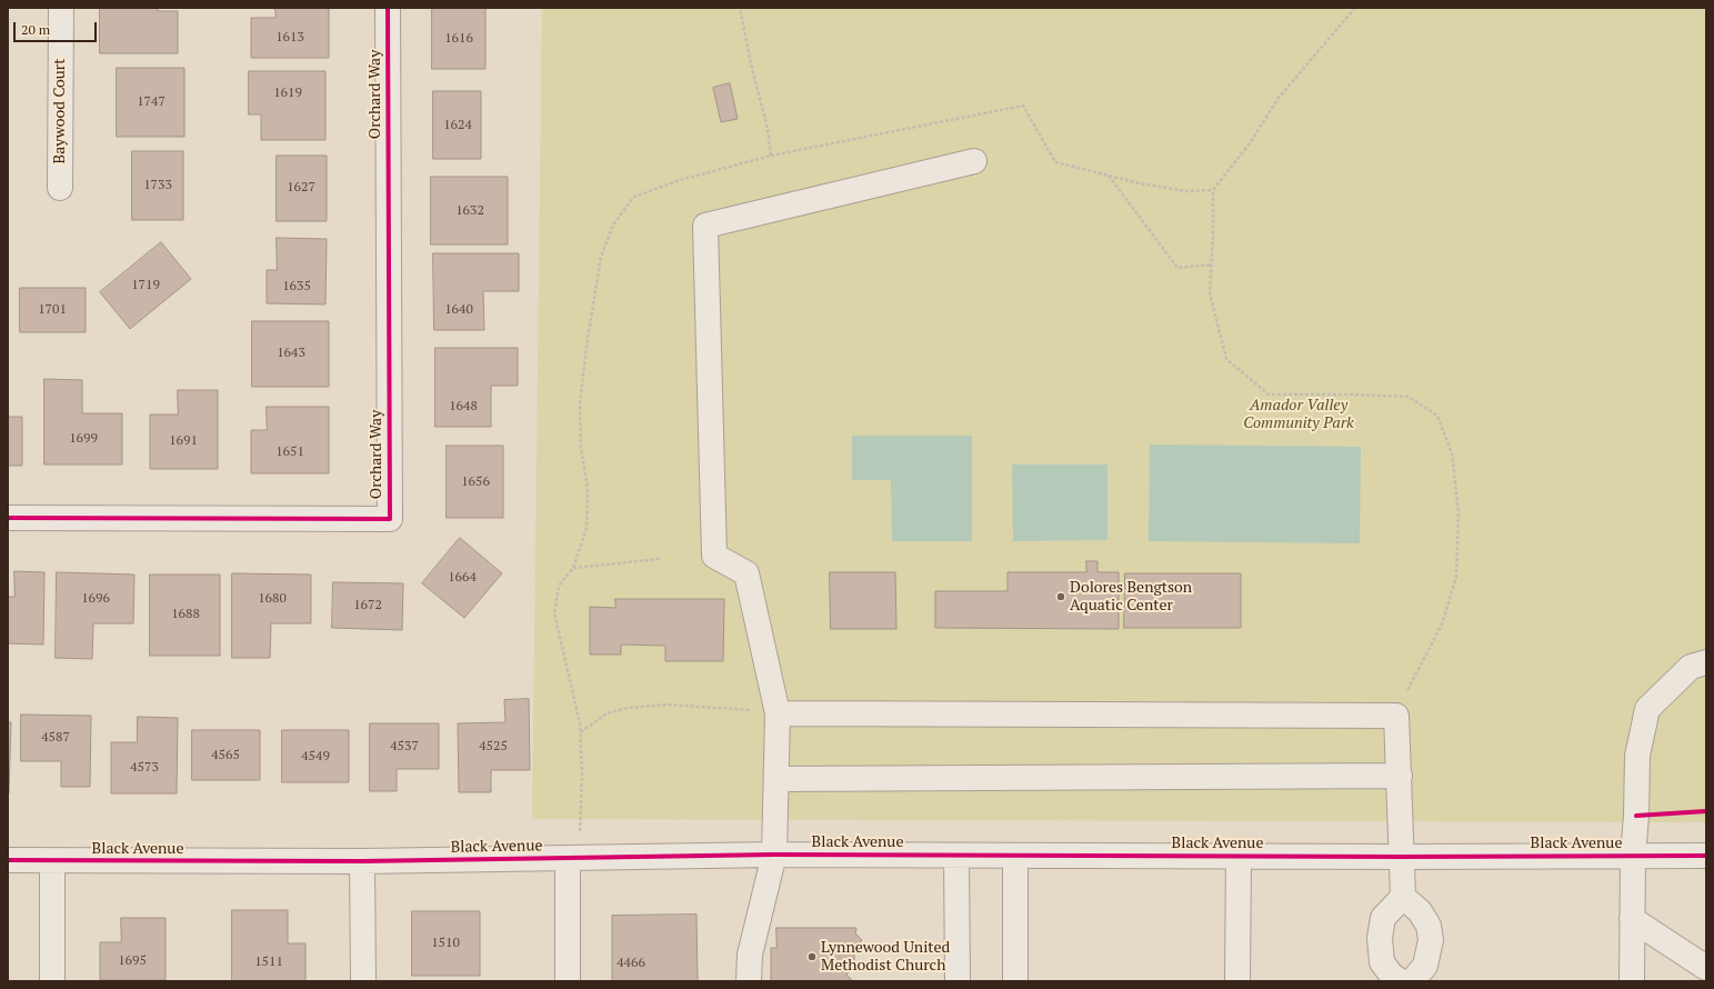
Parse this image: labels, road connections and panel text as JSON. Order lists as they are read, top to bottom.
{
  "streets": {
    "street": ["Orchard Way", "Baywood Court", "Black Avenue"]
  },
  "parks": ["Amador Valley Community Park"],
  "places": ["Dolores Bengtson Aquatic Center", "Lynnewood United Methodist Church"],
  "house_numbers": [
    "1613",
    "1616",
    "1619",
    "1747",
    "1624",
    "1733",
    "1627",
    "1632",
    "1719",
    "1635",
    "1701",
    "1640",
    "1643",
    "1648",
    "1699",
    "1691",
    "1651",
    "1656",
    "1664",
    "1696",
    "1680",
    "1672",
    "1688",
    "4587",
    "4537",
    "4525",
    "4565",
    "4549",
    "4573",
    "1510",
    "1695",
    "1511",
    "4466"
  ],
  "scale_bar": "20 m"
}
